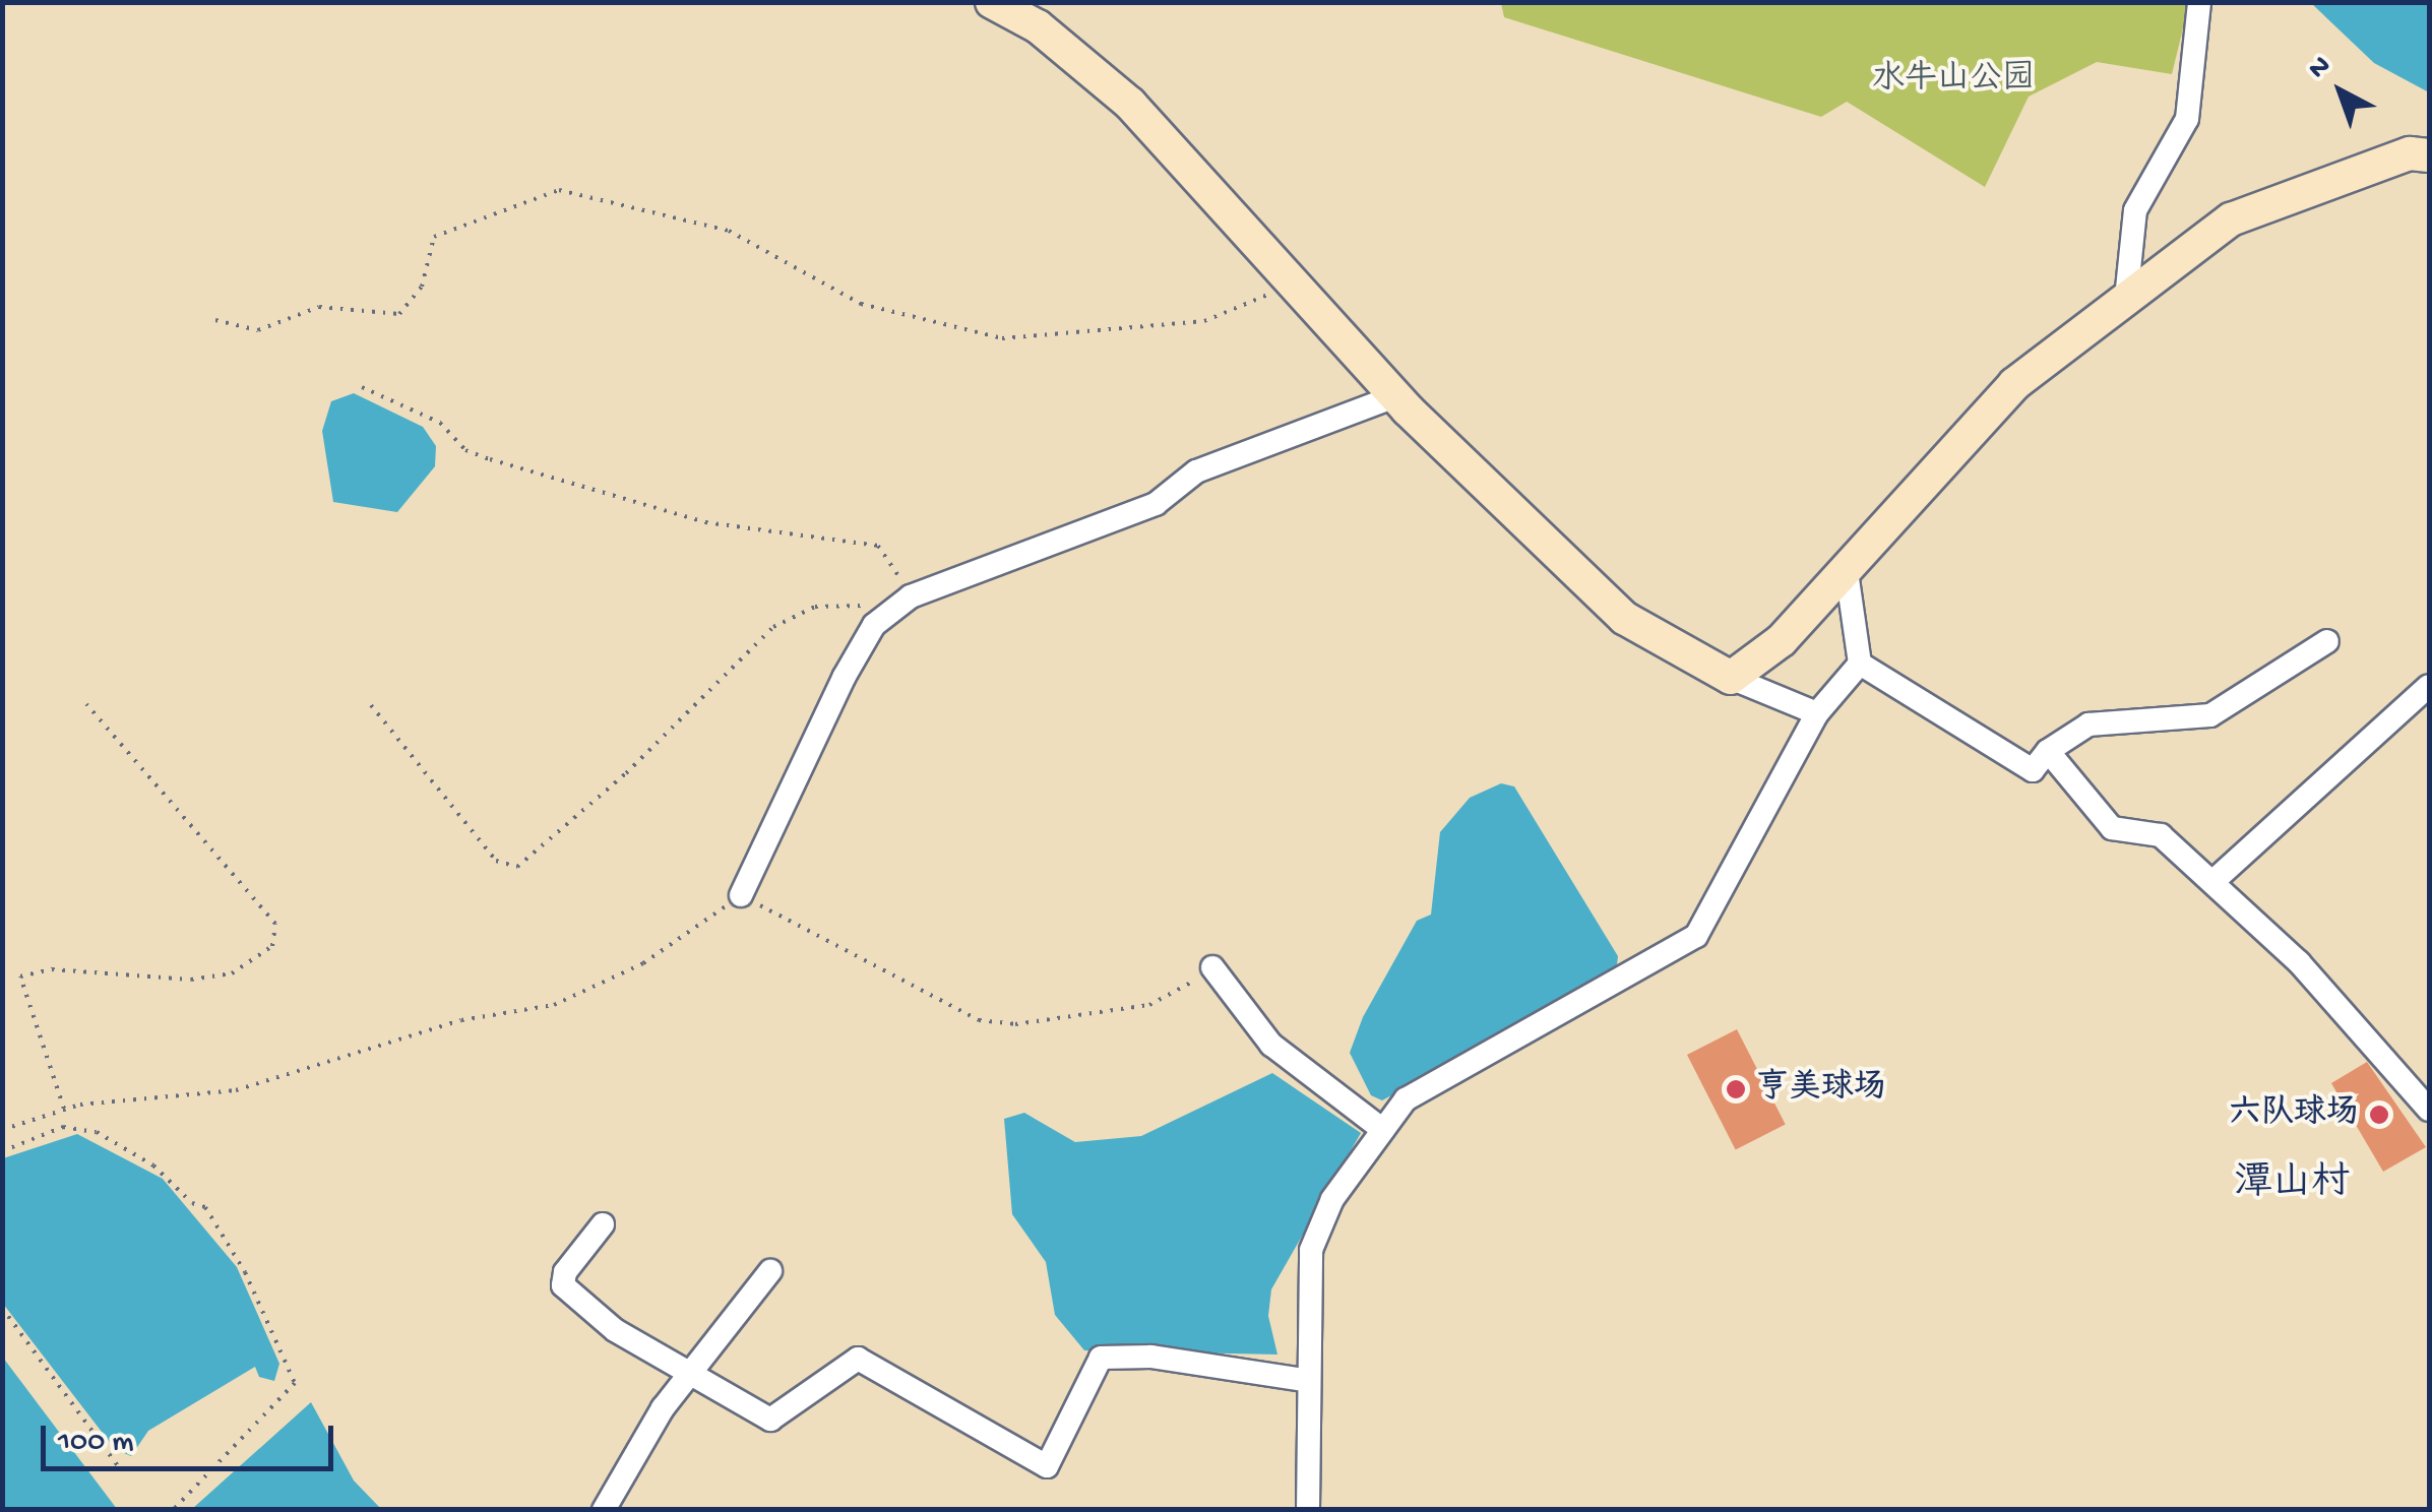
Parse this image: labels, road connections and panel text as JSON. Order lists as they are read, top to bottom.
{
  "districts": ["潭山村"],
  "parks": ["水牛山公园"],
  "places": ["亨美球场", "六队球场"],
  "scale_bar": "100 m",
  "north": "top left"
}
